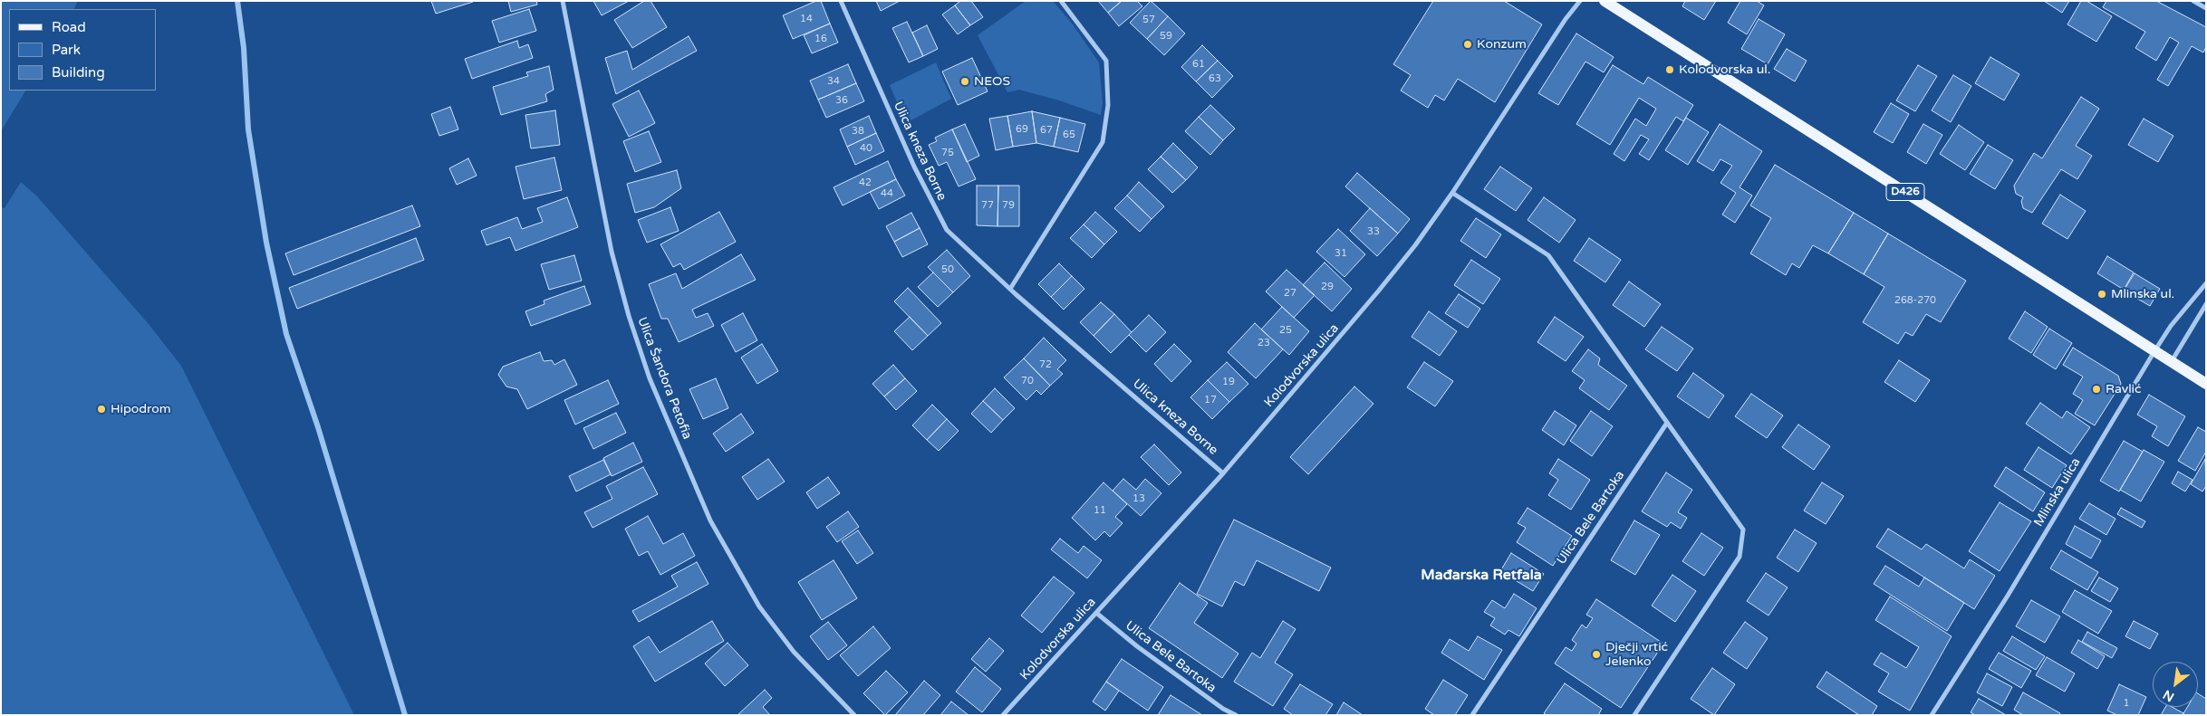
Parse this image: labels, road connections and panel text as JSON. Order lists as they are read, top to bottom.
{
  "streets": {
    "main road": ["D426"],
    "street": [
      "Ulica kneza Borne",
      "Kolodvorska ulica",
      "Ulica Šandora Petofia",
      "Mlinska ulica",
      "Ulica Bele Bartoka"
    ]
  },
  "crossings": [
    ["Ulica kneza Borne", "Kolodvorska ulica"],
    ["D426", "Mlinska ulica"],
    ["Kolodvorska ulica", "Ulica Bele Bartoka"]
  ],
  "districts": ["Mađarska Retfala"],
  "places": [
    "Konzum",
    "Kolodvorska ul.",
    "NEOS",
    "Mlinska ul.",
    "Ravlić",
    "Hipodrom",
    "Dječji vrtić Jelenko"
  ],
  "house_numbers": [
    "14",
    "57",
    "59",
    "16",
    "61",
    "63",
    "34",
    "36",
    "69",
    "67",
    "38",
    "65",
    "40",
    "75",
    "42",
    "44",
    "77",
    "79",
    "33",
    "31",
    "50",
    "29",
    "27",
    "268-270",
    "25",
    "23",
    "72",
    "70",
    "19",
    "17",
    "13",
    "11",
    "1"
  ],
  "legend": ["Road", "Park", "Building"],
  "north": "bottom left"
}
